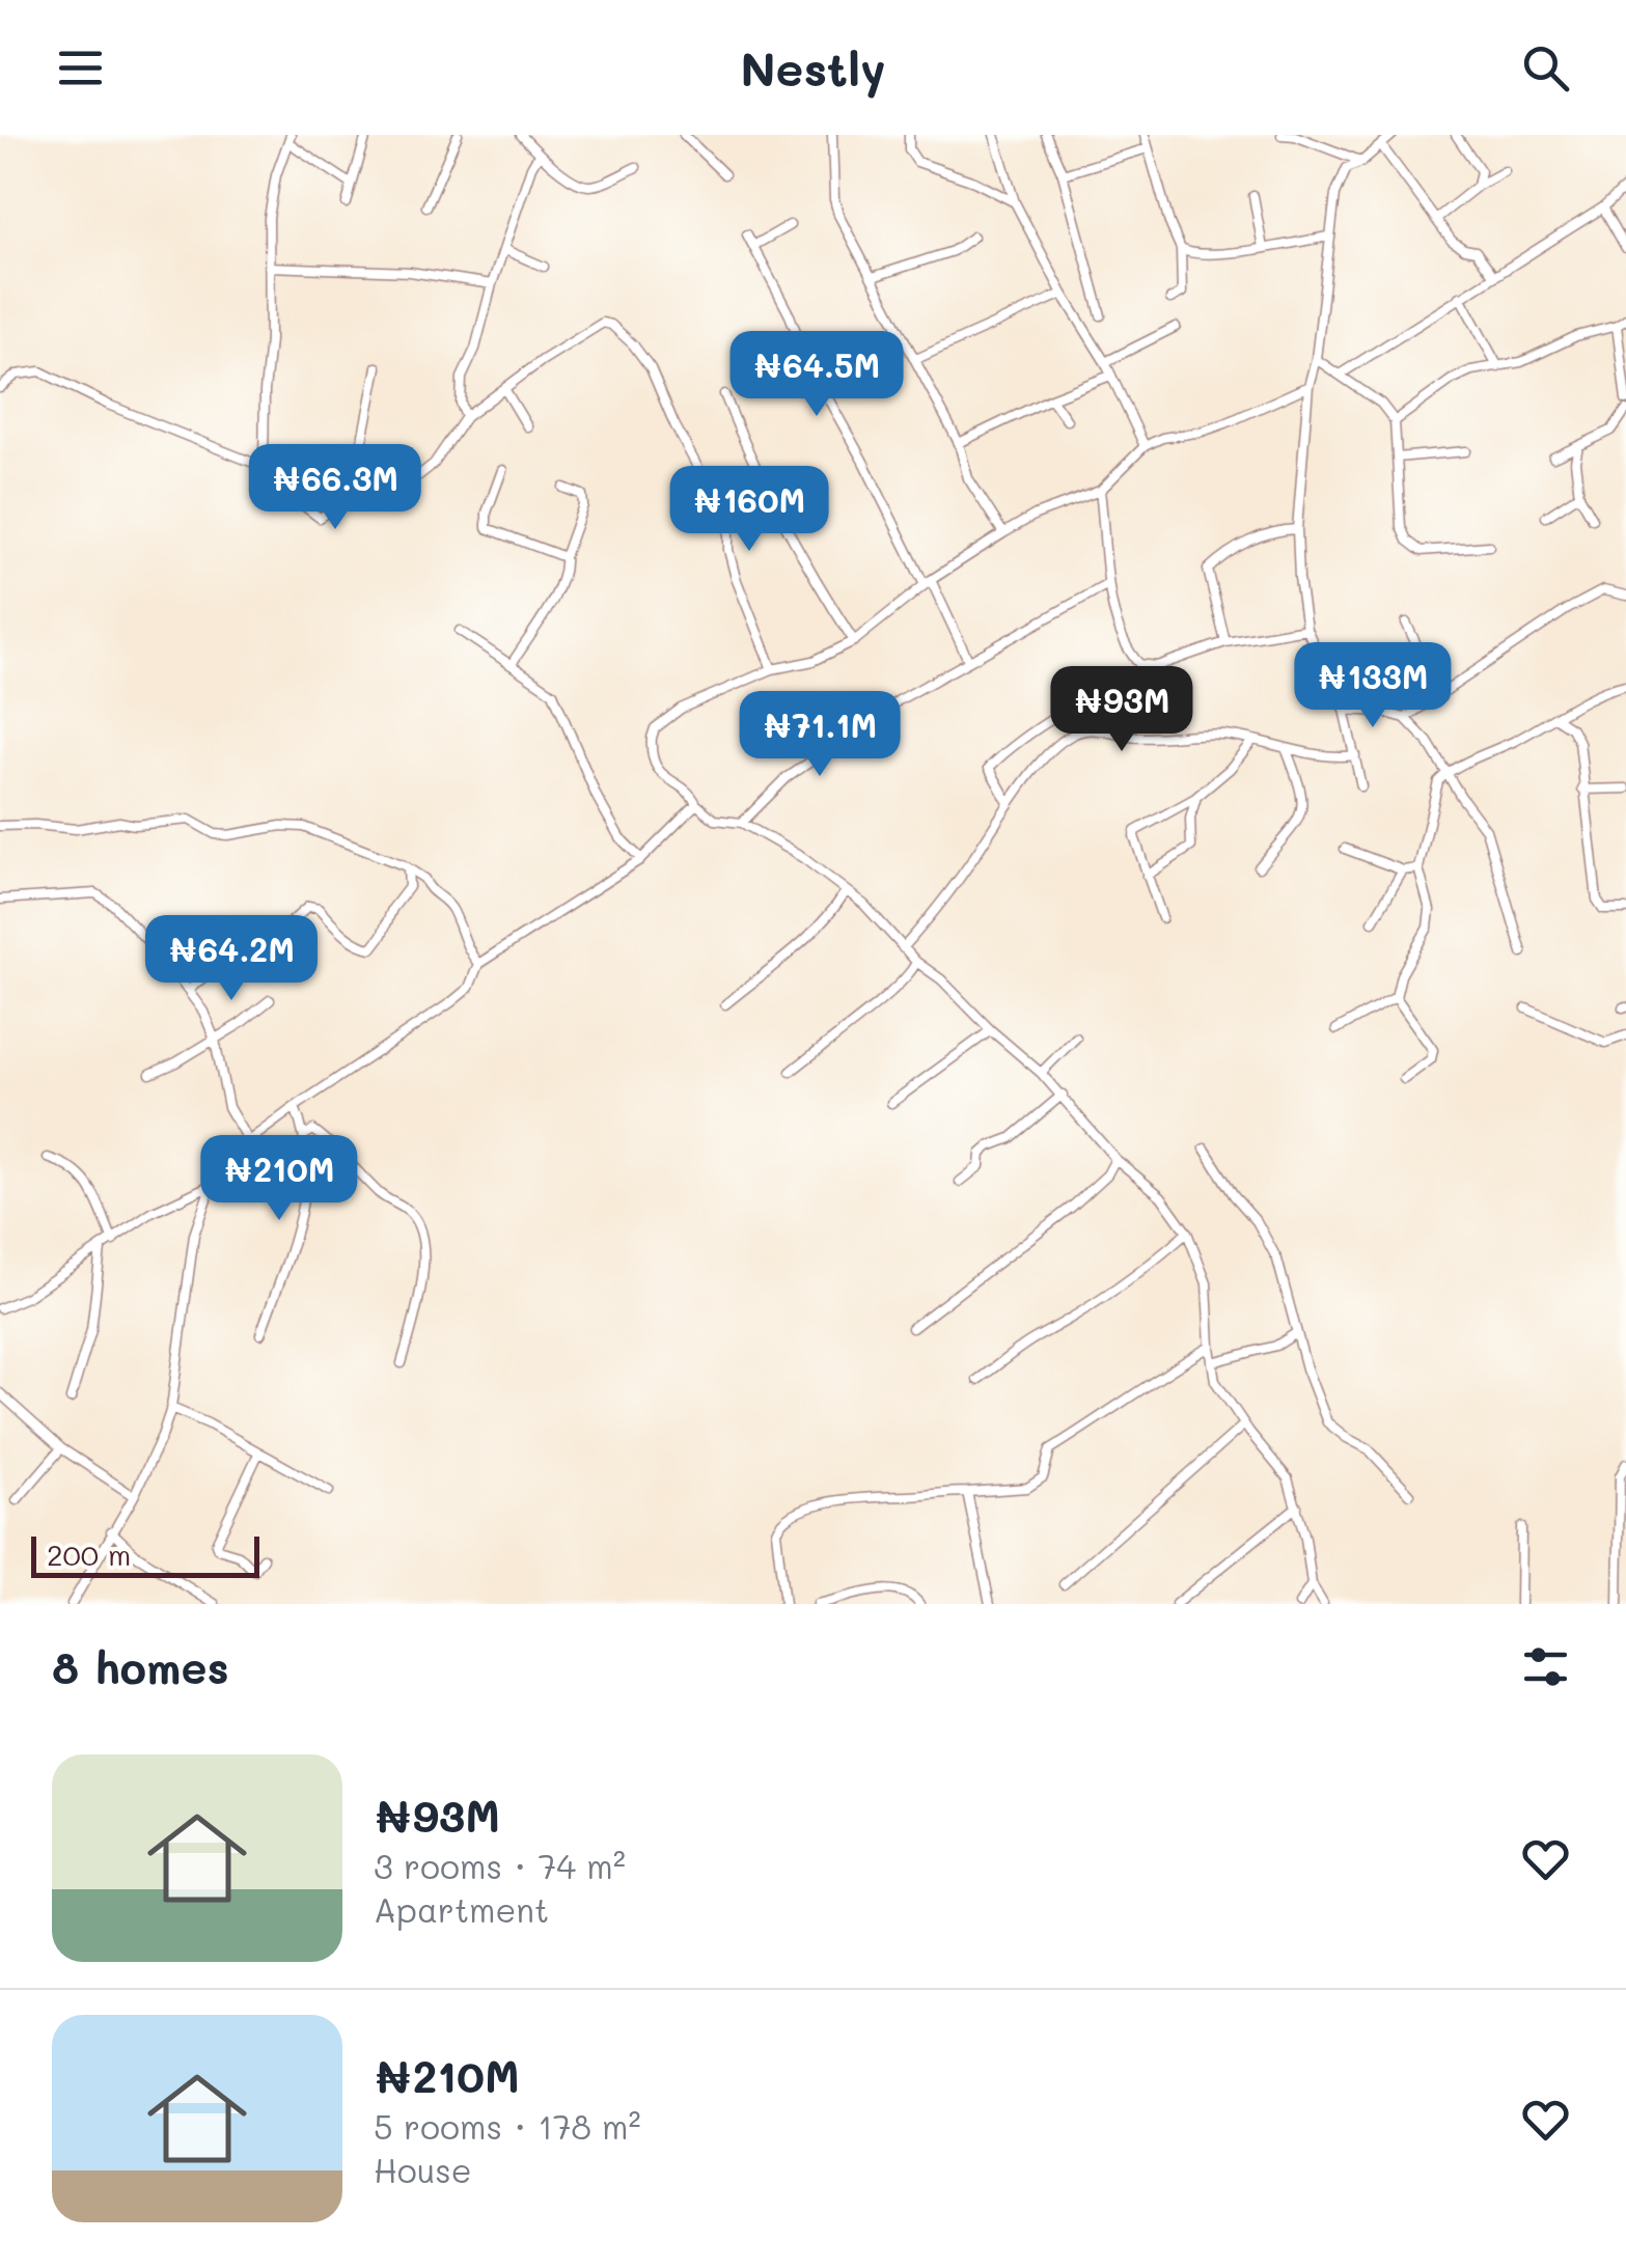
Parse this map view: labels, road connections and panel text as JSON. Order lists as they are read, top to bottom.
{
  "scale_bar": "200 m",
  "page": {
    "header": "Nestly",
    "price": [
      "₦64.5M",
      "₦66.3M",
      "₦160M",
      "₦133M",
      "₦93M",
      "₦71.1M",
      "₦64.2M",
      "₦210M"
    ],
    "scale": "200 m",
    "heading": "8 homes",
    "list": [
      {
        "name": "₦93M",
        "note": "3 rooms · 74 m² · Apartment"
      },
      {
        "name": "₦210M",
        "note": "5 rooms · 178 m² · House"
      }
    ]
  }
}
